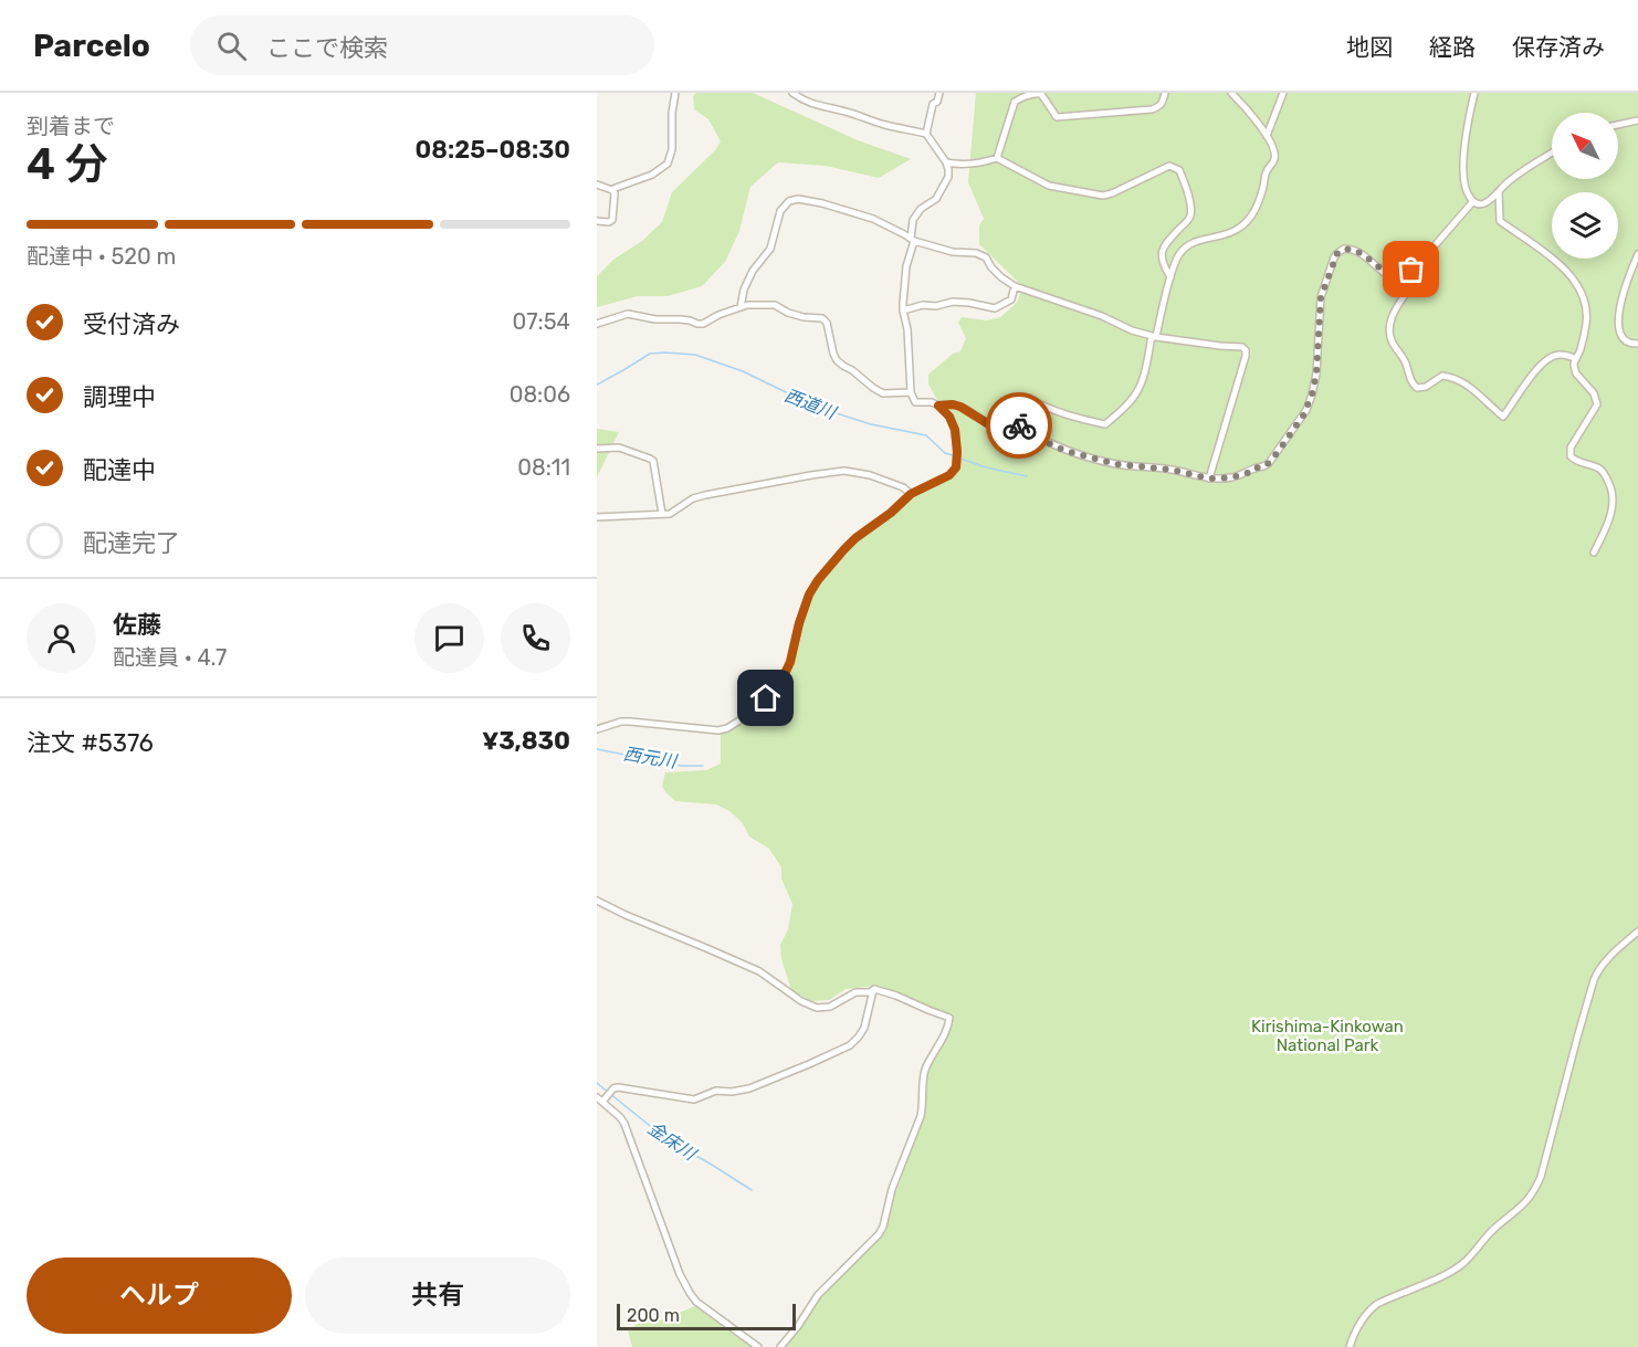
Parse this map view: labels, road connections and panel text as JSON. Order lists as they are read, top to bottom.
{
  "water": ["西道川", "西元川", "金床川"],
  "parks": ["Kirishima-Kinkowan National Park"],
  "scale_bar": "200 m",
  "north": "top left",
  "page": {
    "header": "Parcelo",
    "search": "ここで検索",
    "nav": ["地図", "経路", "保存済み"],
    "heading": ["4 分", "到着まで", "08:25–08:30"],
    "panel": [
      "佐藤",
      "配達員 · 4.7",
      "注文 #5376",
      "¥3,830"
    ],
    "bar": "配達中 · 520 m",
    "list": [
      ["受付済み", "07:54"],
      ["調理中", "08:06"],
      ["配達中", "08:11"],
      "配達完了"
    ],
    "buttons": ["ヘルプ", "共有"],
    "scale": "200 m"
  }
}
